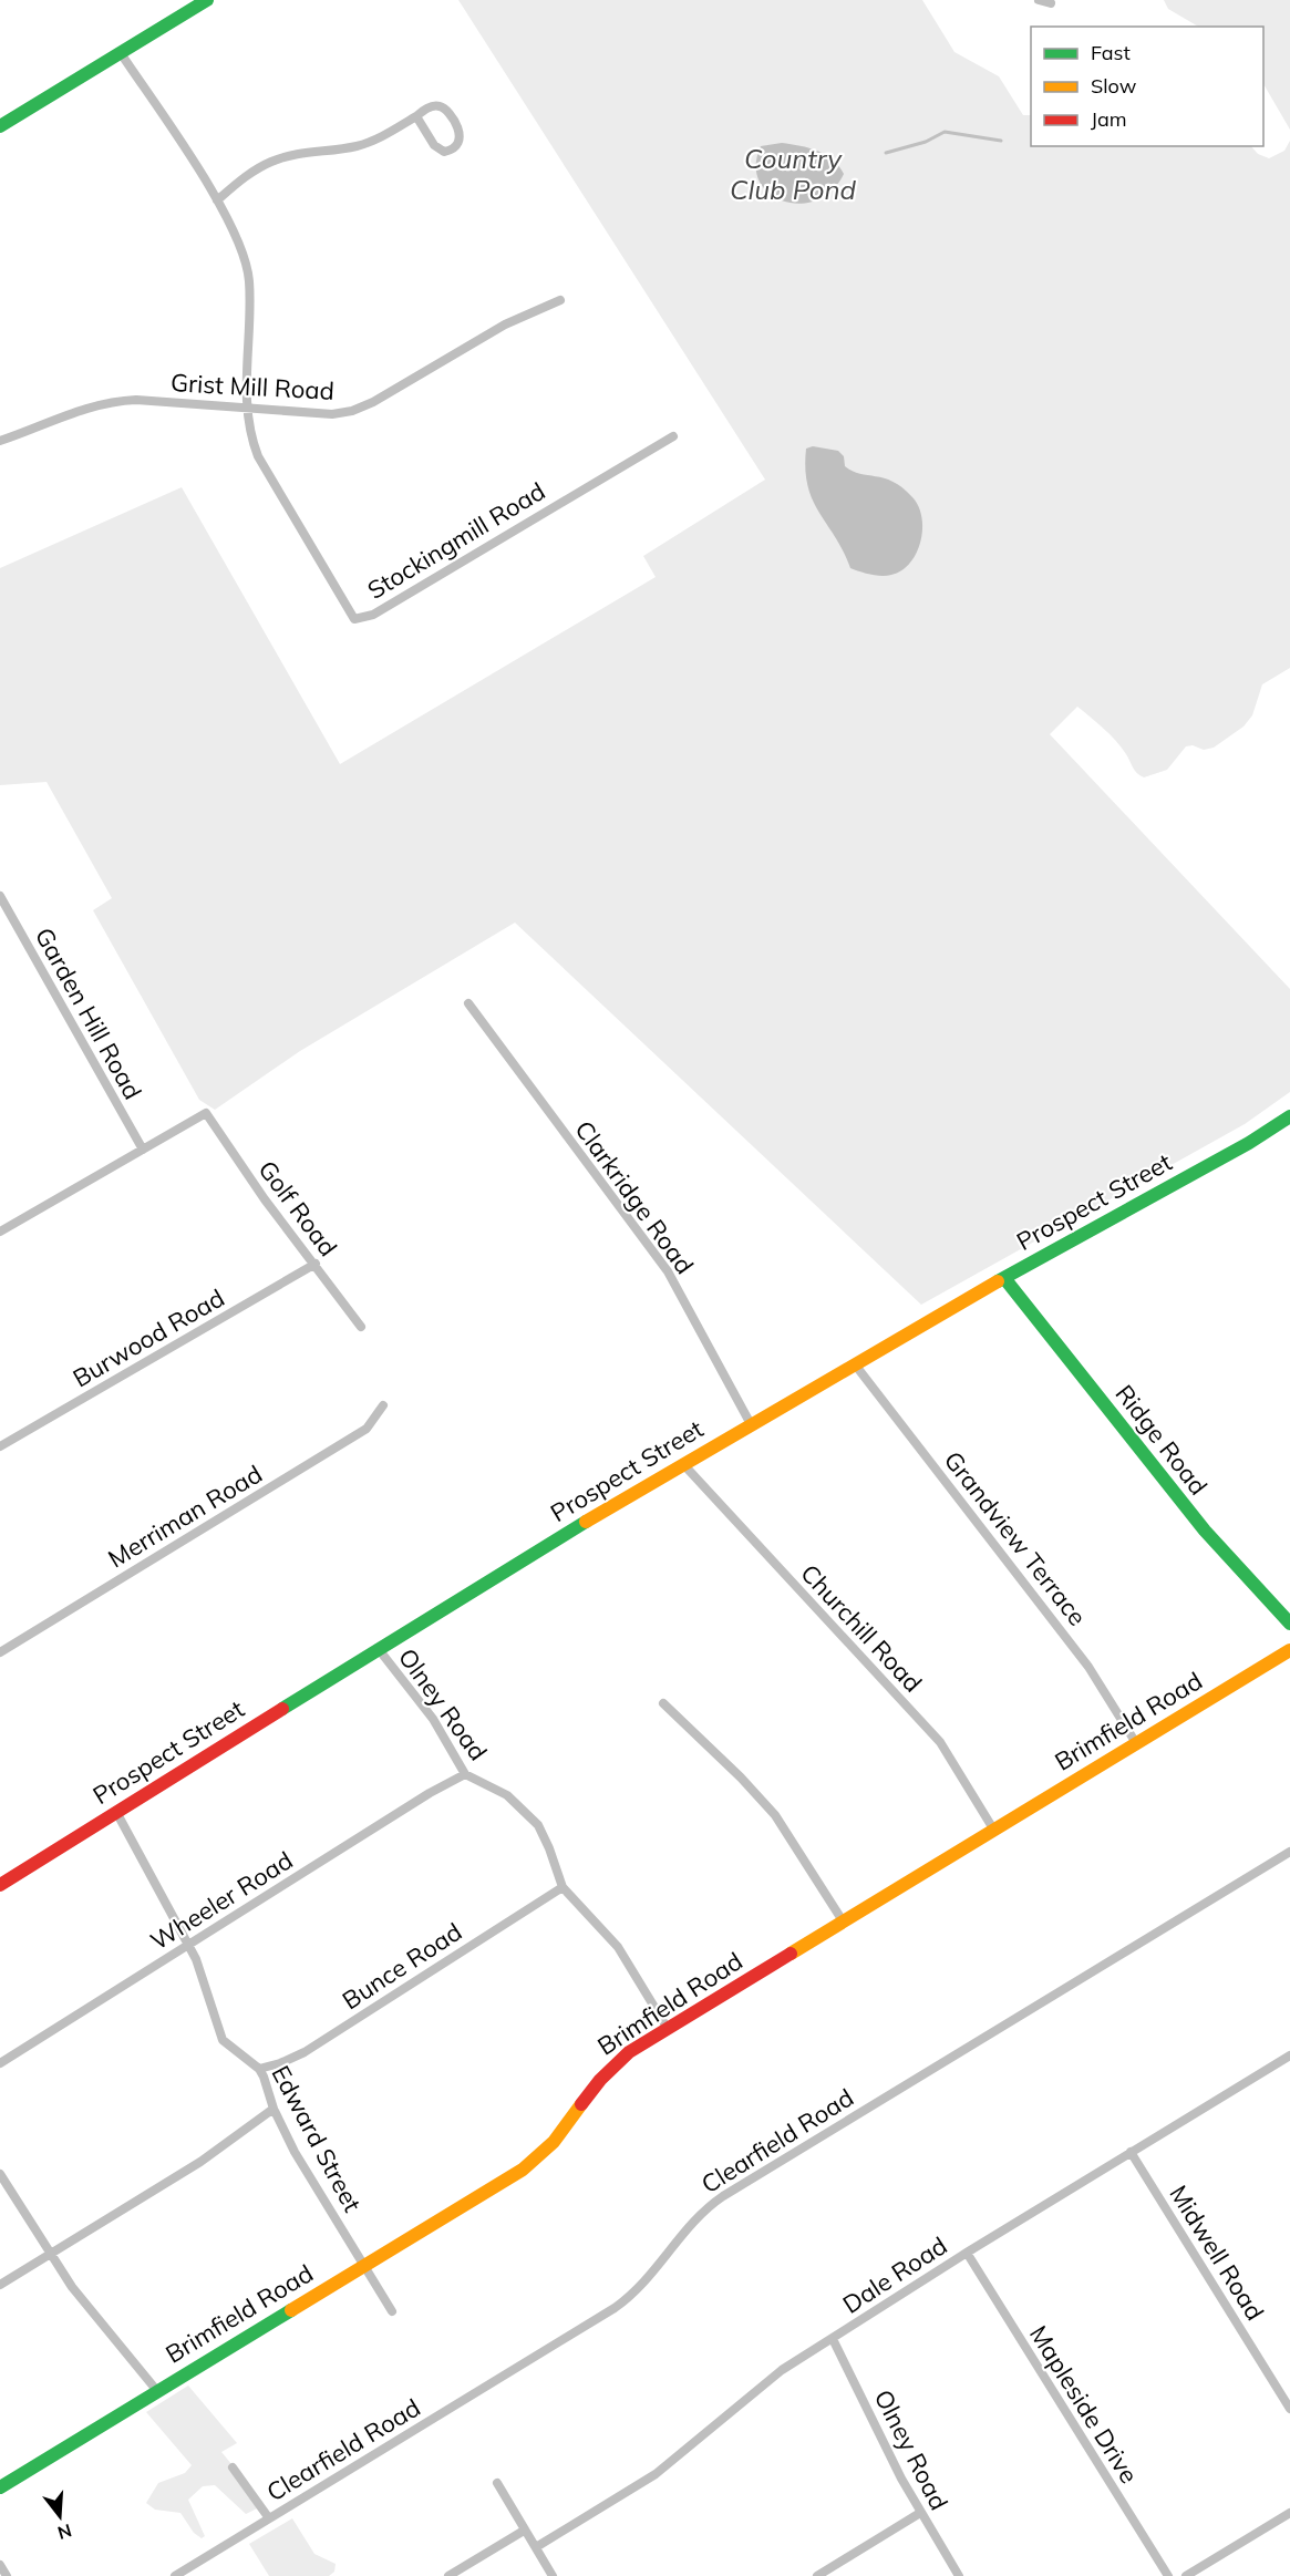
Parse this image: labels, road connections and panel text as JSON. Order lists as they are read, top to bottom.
{
  "streets": {
    "street": [
      "Grist Mill Road",
      "Stockingmill Road",
      "Garden Hill Road",
      "Clarkridge Road",
      "Prospect Street",
      "Golf Road",
      "Burwood Road",
      "Ridge Road",
      "Merriman Road",
      "Grandview Terrace",
      "Churchill Road",
      "Olney Road",
      "Brimfield Road",
      "Wheeler Road",
      "Bunce Road",
      "Edward Street",
      "Clearfield Road",
      "Midwell Road",
      "Dale Road",
      "Mapleside Drive"
    ]
  },
  "crossings": [
    ["Grist Mill Road", "Stockingmill Road"],
    ["Garden Hill Road", "Golf Road"],
    ["Clarkridge Road", "Prospect Street"],
    ["Prospect Street", "Ridge Road"],
    ["Prospect Street", "Grandview Terrace"],
    ["Prospect Street", "Churchill Road"],
    ["Prospect Street", "Olney Road"],
    ["Prospect Street", "Edward Street"],
    ["Golf Road", "Burwood Road"],
    ["Grandview Terrace", "Brimfield Road"],
    ["Churchill Road", "Brimfield Road"],
    ["Olney Road", "Brimfield Road"],
    ["Olney Road", "Wheeler Road"],
    ["Olney Road", "Bunce Road"],
    ["Olney Road", "Dale Road"],
    ["Brimfield Road", "Edward Street"],
    ["Wheeler Road", "Edward Street"],
    ["Bunce Road", "Edward Street"],
    ["Midwell Road", "Dale Road"],
    ["Dale Road", "Mapleside Drive"]
  ],
  "water": ["Country Club Pond"],
  "legend": ["Fast", "Slow", "Jam"],
  "north": "bottom"
}
